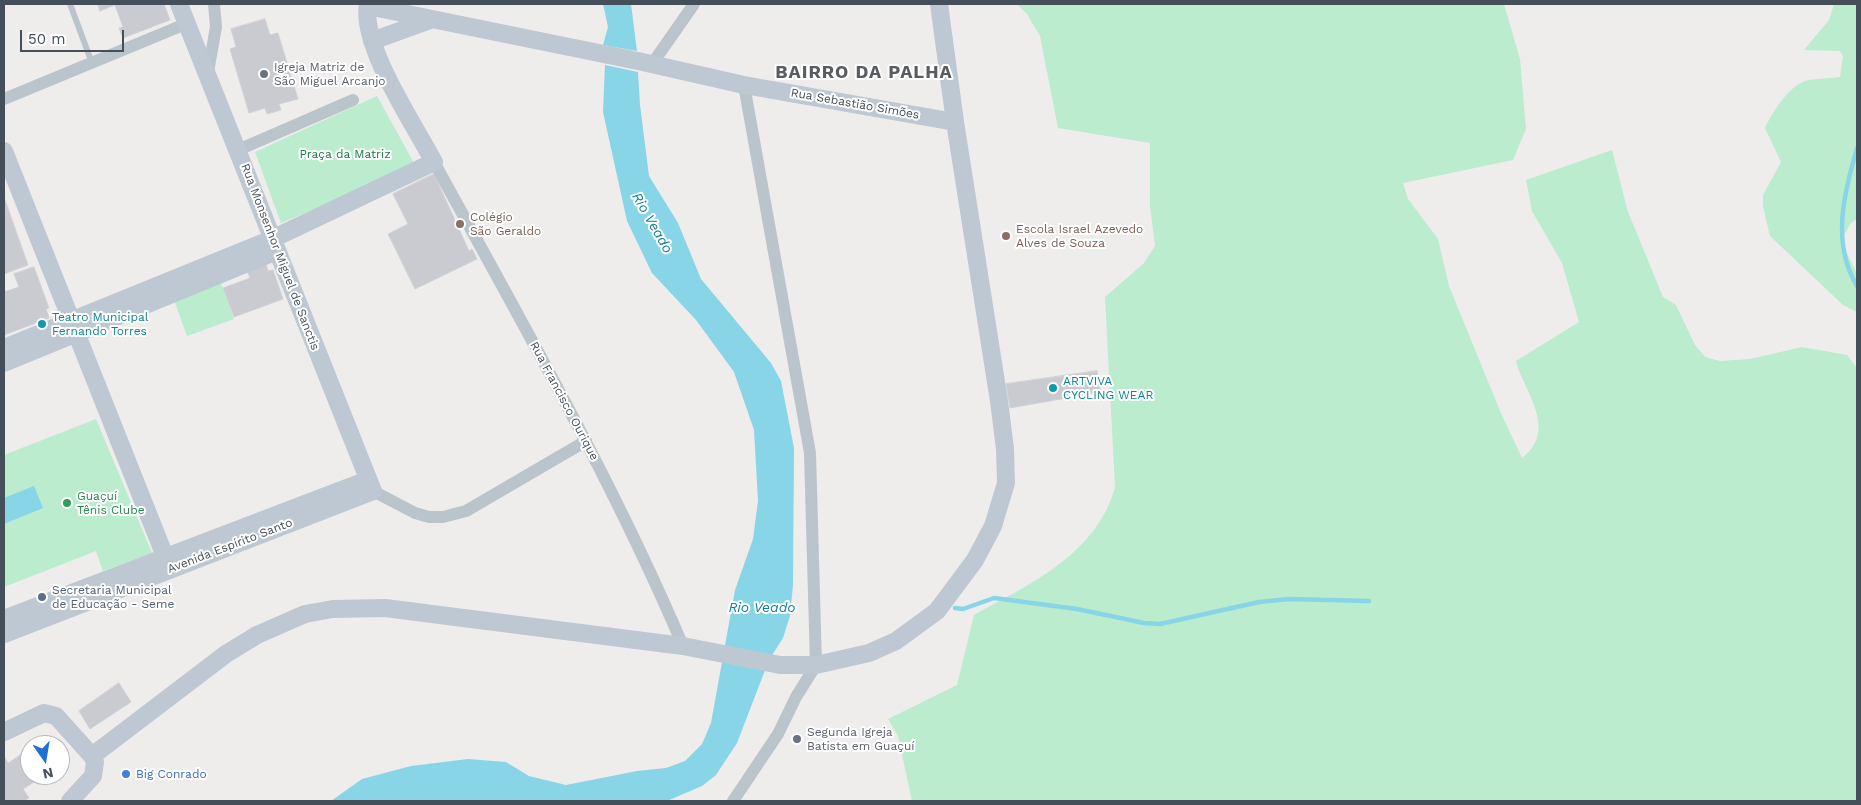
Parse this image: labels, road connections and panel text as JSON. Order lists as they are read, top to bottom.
{
  "streets": {
    "street": [
      "Rua Sebastião Simões",
      "Rua Monsenhor Miguel de Sanctis",
      "Rua Francisco Ourique",
      "Avenida Espírito Santo"
    ]
  },
  "crossings": [
    ["Rua Monsenhor Miguel de Sanctis", "Avenida Espírito Santo"]
  ],
  "districts": ["BAIRRO DA PALHA"],
  "water": ["Rio Veado"],
  "parks": ["Praça da Matriz"],
  "places": [
    "Igreja Matriz de São Miguel Arcanjo",
    "Colégio São Geraldo",
    "Escola Israel Azevedo Alves de Souza",
    "Teatro Municipal Fernando Torres",
    "ARTVIVA CYCLING WEAR",
    "Guaçuí Tênis Clube",
    "Secretaria Municipal de Educação - Seme",
    "Segunda Igreja Batista em Guaçuí",
    "Big Conrado"
  ],
  "scale_bar": "50 m",
  "north": "bottom"
}
